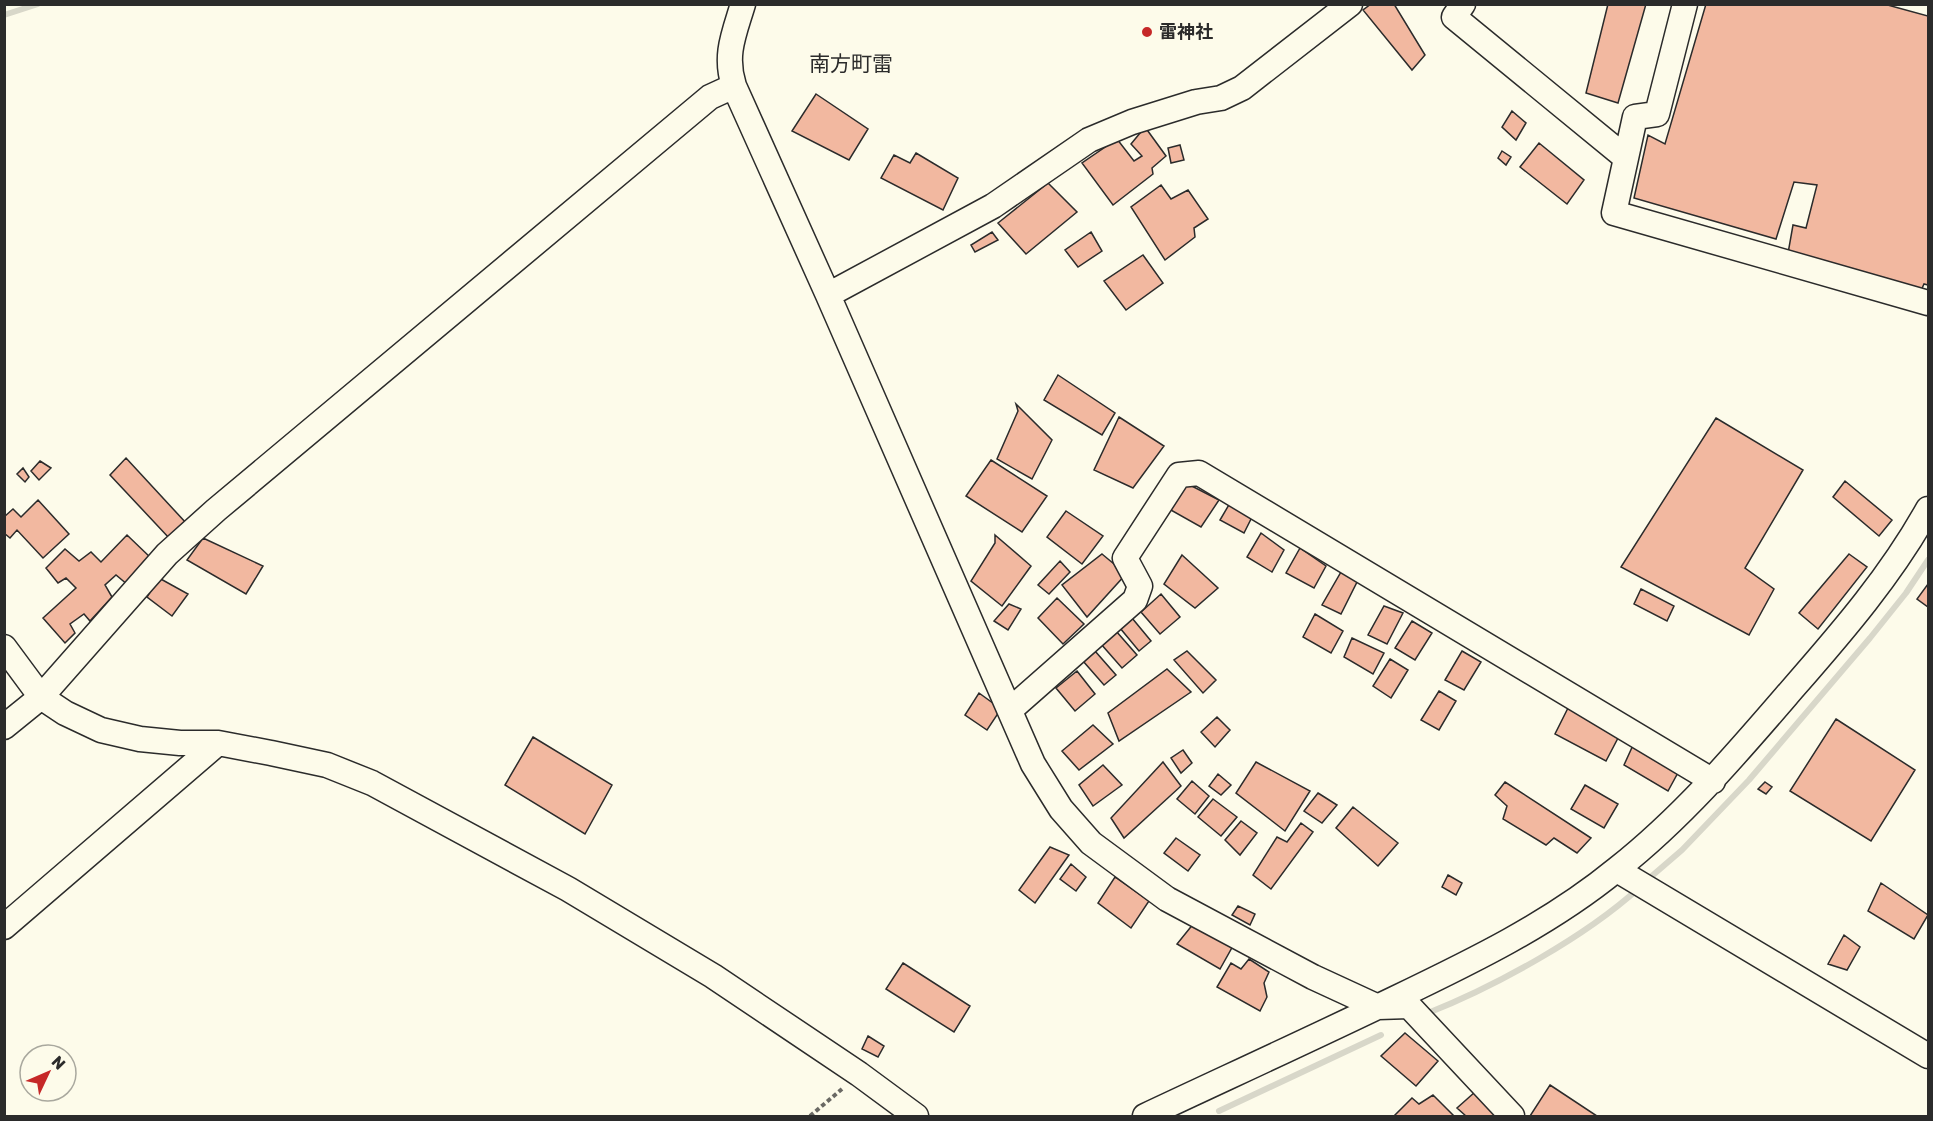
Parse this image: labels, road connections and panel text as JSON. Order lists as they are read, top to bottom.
{
  "districts": ["南方町雷"],
  "places": ["雷神社"],
  "north": "top right"
}
